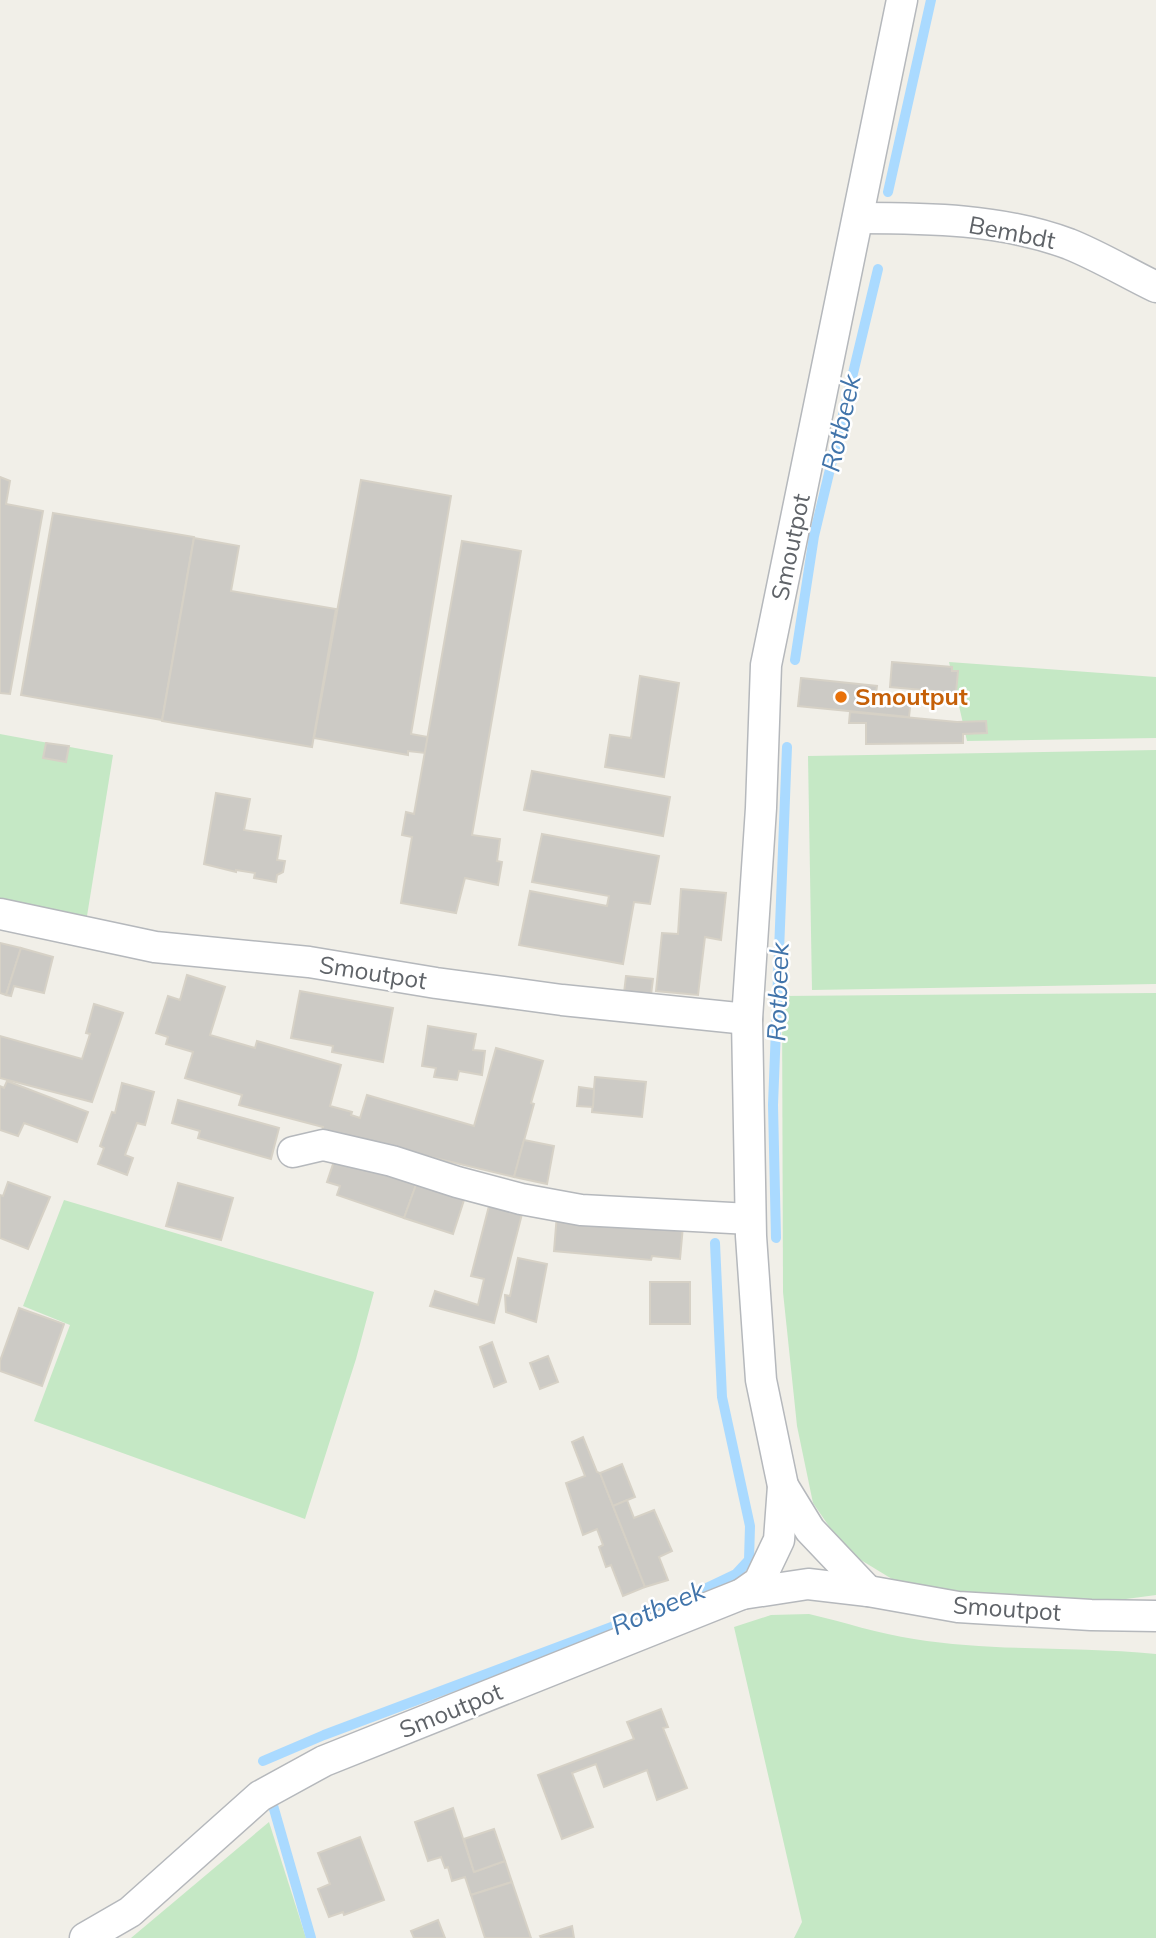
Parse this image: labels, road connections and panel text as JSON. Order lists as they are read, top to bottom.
{
  "streets": {
    "street": ["Bembdt", "Smoutpot"]
  },
  "crossings": [
    ["Bembdt", "Smoutpot"]
  ],
  "water": ["Rotbeek"],
  "places": ["Smoutput"]
}
